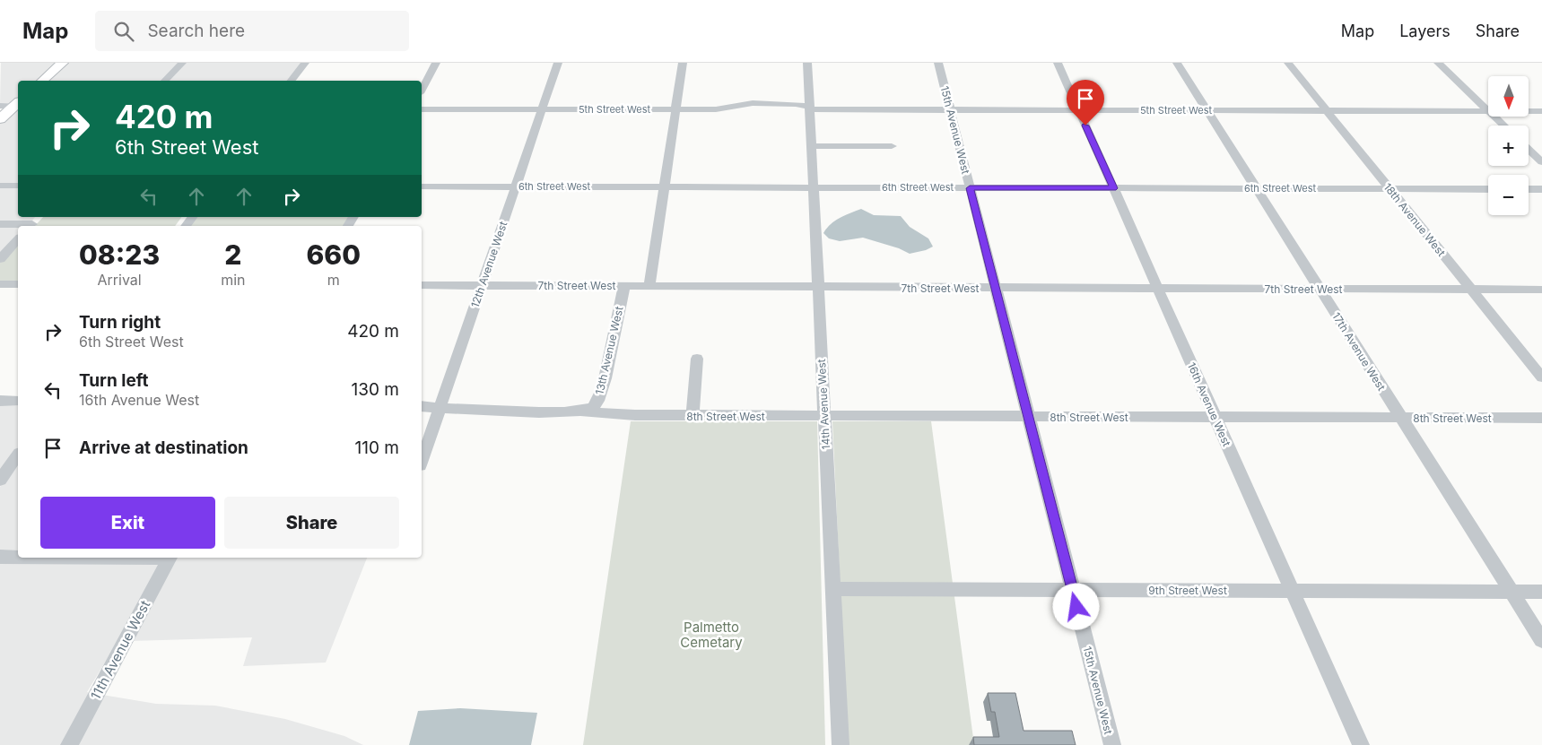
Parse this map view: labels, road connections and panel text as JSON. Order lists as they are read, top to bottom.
{
  "streets": {
    "street": [
      "5th Street West",
      "15th Avenue West",
      "6th Street West",
      "18th Avenue West",
      "12th Avenue West",
      "7th Street West",
      "13th Avenue West",
      "17th Avenue West",
      "14th Avenue West",
      "16th Avenue West",
      "8th Street West",
      "9th Street West",
      "11th Avenue West"
    ]
  },
  "crossings": [
    ["5th Street West", "15th Avenue West"],
    ["5th Street West", "18th Avenue West"],
    ["5th Street West", "12th Avenue West"],
    ["5th Street West", "17th Avenue West"],
    ["5th Street West", "14th Avenue West"],
    ["5th Street West", "16th Avenue West"],
    ["15th Avenue West", "6th Street West"],
    ["15th Avenue West", "7th Street West"],
    ["15th Avenue West", "8th Street West"],
    ["15th Avenue West", "9th Street West"],
    ["6th Street West", "18th Avenue West"],
    ["6th Street West", "12th Avenue West"],
    ["6th Street West", "17th Avenue West"],
    ["6th Street West", "14th Avenue West"],
    ["6th Street West", "16th Avenue West"],
    ["18th Avenue West", "7th Street West"],
    ["12th Avenue West", "7th Street West"],
    ["12th Avenue West", "8th Street West"],
    ["7th Street West", "13th Avenue West"],
    ["7th Street West", "17th Avenue West"],
    ["7th Street West", "14th Avenue West"],
    ["7th Street West", "16th Avenue West"],
    ["13th Avenue West", "8th Street West"],
    ["17th Avenue West", "8th Street West"],
    ["17th Avenue West", "9th Street West"],
    ["14th Avenue West", "8th Street West"],
    ["14th Avenue West", "9th Street West"],
    ["16th Avenue West", "8th Street West"],
    ["16th Avenue West", "9th Street West"]
  ],
  "parks": ["Palmetto Cemetary"],
  "north": "bottom",
  "page": {
    "header": "Map",
    "search": "Search here",
    "nav": ["Map", "Layers", "Share"],
    "map_buttons": ["+", "−"],
    "turn": ["420 m", "6th Street West"],
    "eta": [
      "08:23",
      "Arrival",
      "2",
      "min",
      "660",
      "m"
    ],
    "list": [
      {
        "name": "Turn right",
        "note": "6th Street West",
        "value": "420 m"
      },
      {
        "name": "Turn left",
        "note": "16th Avenue West",
        "value": "130 m"
      },
      {
        "name": "Arrive at destination",
        "value": "110 m"
      }
    ],
    "buttons": ["Exit", "Share"]
  }
}
